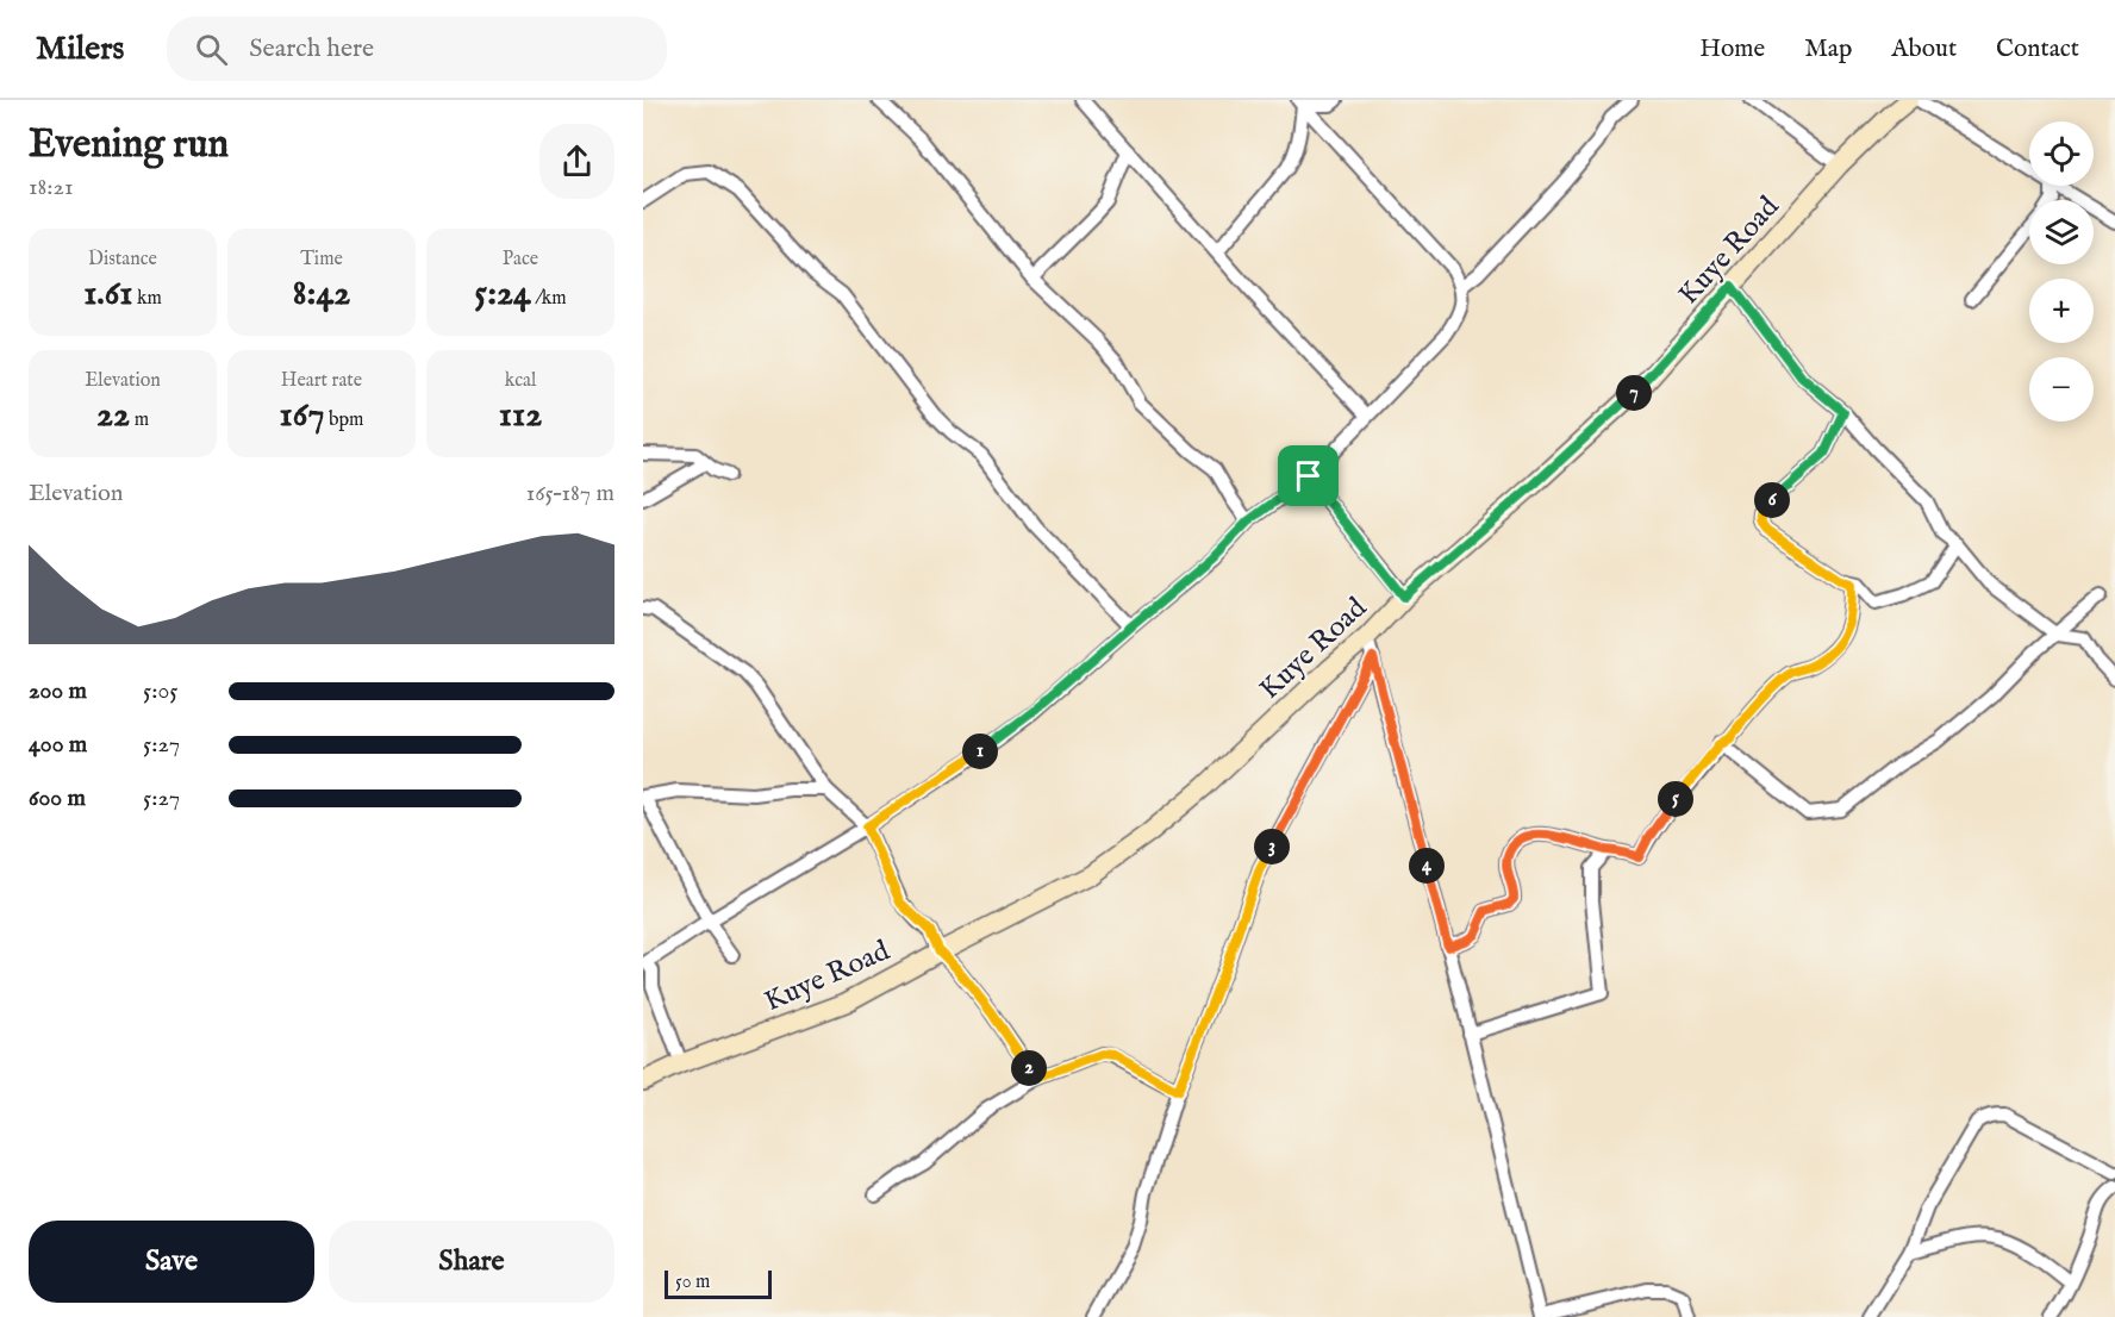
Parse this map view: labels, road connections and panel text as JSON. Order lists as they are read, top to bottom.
{
  "streets": {
    "street": ["Kuye Road"]
  },
  "scale_bar": "50 m",
  "page": {
    "header": "Milers",
    "search": "Search here",
    "nav": [
      "Home",
      "Map",
      "About",
      "Contact"
    ],
    "heading": ["Evening run", "18:21"],
    "map_buttons": ["+", "−"],
    "stats": [
      ["Distance", "1.61 km"],
      ["Time", "8:42"],
      ["Pace", "5:24 /km"],
      ["Elevation", "22 m"],
      ["Heart rate", "167 bpm"],
      ["kcal", "112"]
    ],
    "pins": [
      "7",
      "6",
      "1",
      "5",
      "3",
      "4",
      "2"
    ],
    "chart": ["Elevation", "165–187 m"],
    "list": [
      {
        "name": "200 m",
        "note": "5:05"
      },
      {
        "name": "400 m",
        "note": "5:27"
      },
      {
        "name": "600 m",
        "note": "5:27"
      }
    ],
    "buttons": ["Save", "Share"],
    "scale": "50 m"
  }
}
